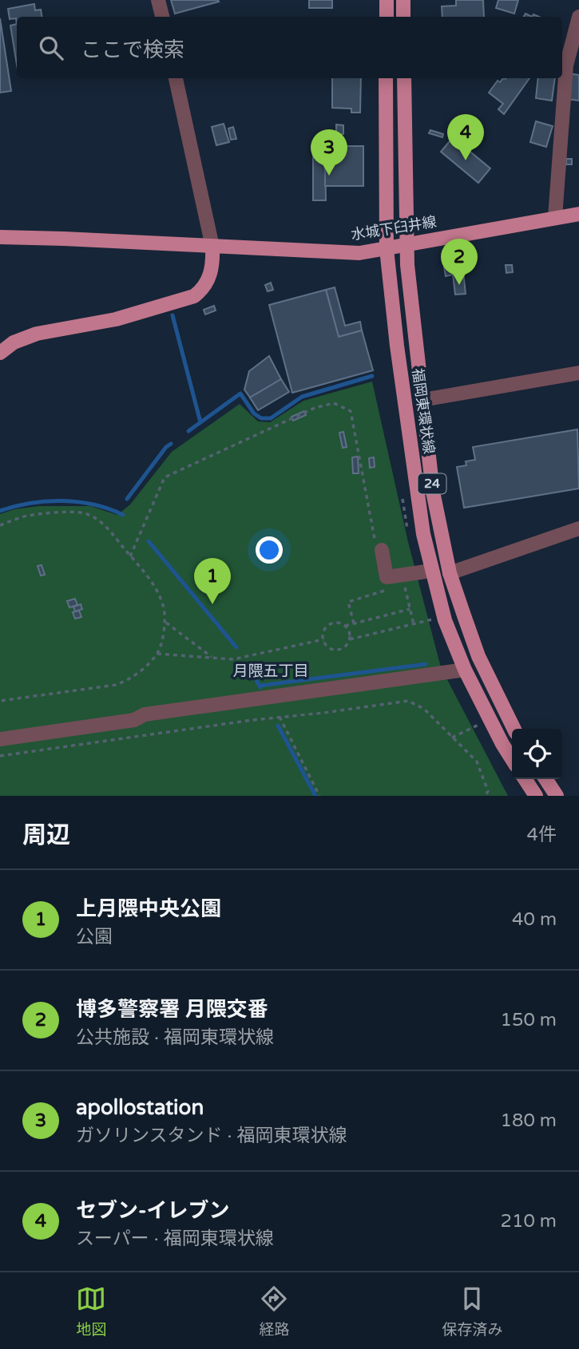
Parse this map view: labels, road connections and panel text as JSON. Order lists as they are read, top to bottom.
{
  "streets": {
    "main road": ["水城下臼井線", "福岡東環状線", "24"]
  },
  "crossings": [
    ["水城下臼井線", "福岡東環状線"]
  ],
  "districts": ["月隈五丁目"],
  "page": {
    "search": "ここで検索",
    "pins": [
      "4",
      "3",
      "2",
      "1"
    ],
    "heading": ["周辺", "4件"],
    "list": [
      {
        "mark": "1",
        "name": "上月隈中央公園",
        "note": "公園",
        "value": "40 m"
      },
      {
        "mark": "2",
        "name": "博多警察署 月隈交番",
        "note": "公共施設 · 福岡東環状線",
        "value": "150 m"
      },
      {
        "mark": "3",
        "name": "apollostation",
        "note": "ガソリンスタンド · 福岡東環状線",
        "value": "180 m"
      },
      {
        "mark": "4",
        "name": "セブン-イレブン",
        "note": "スーパー · 福岡東環状線",
        "value": "210 m"
      }
    ],
    "nav": ["地図", "経路", "保存済み"]
  }
}
